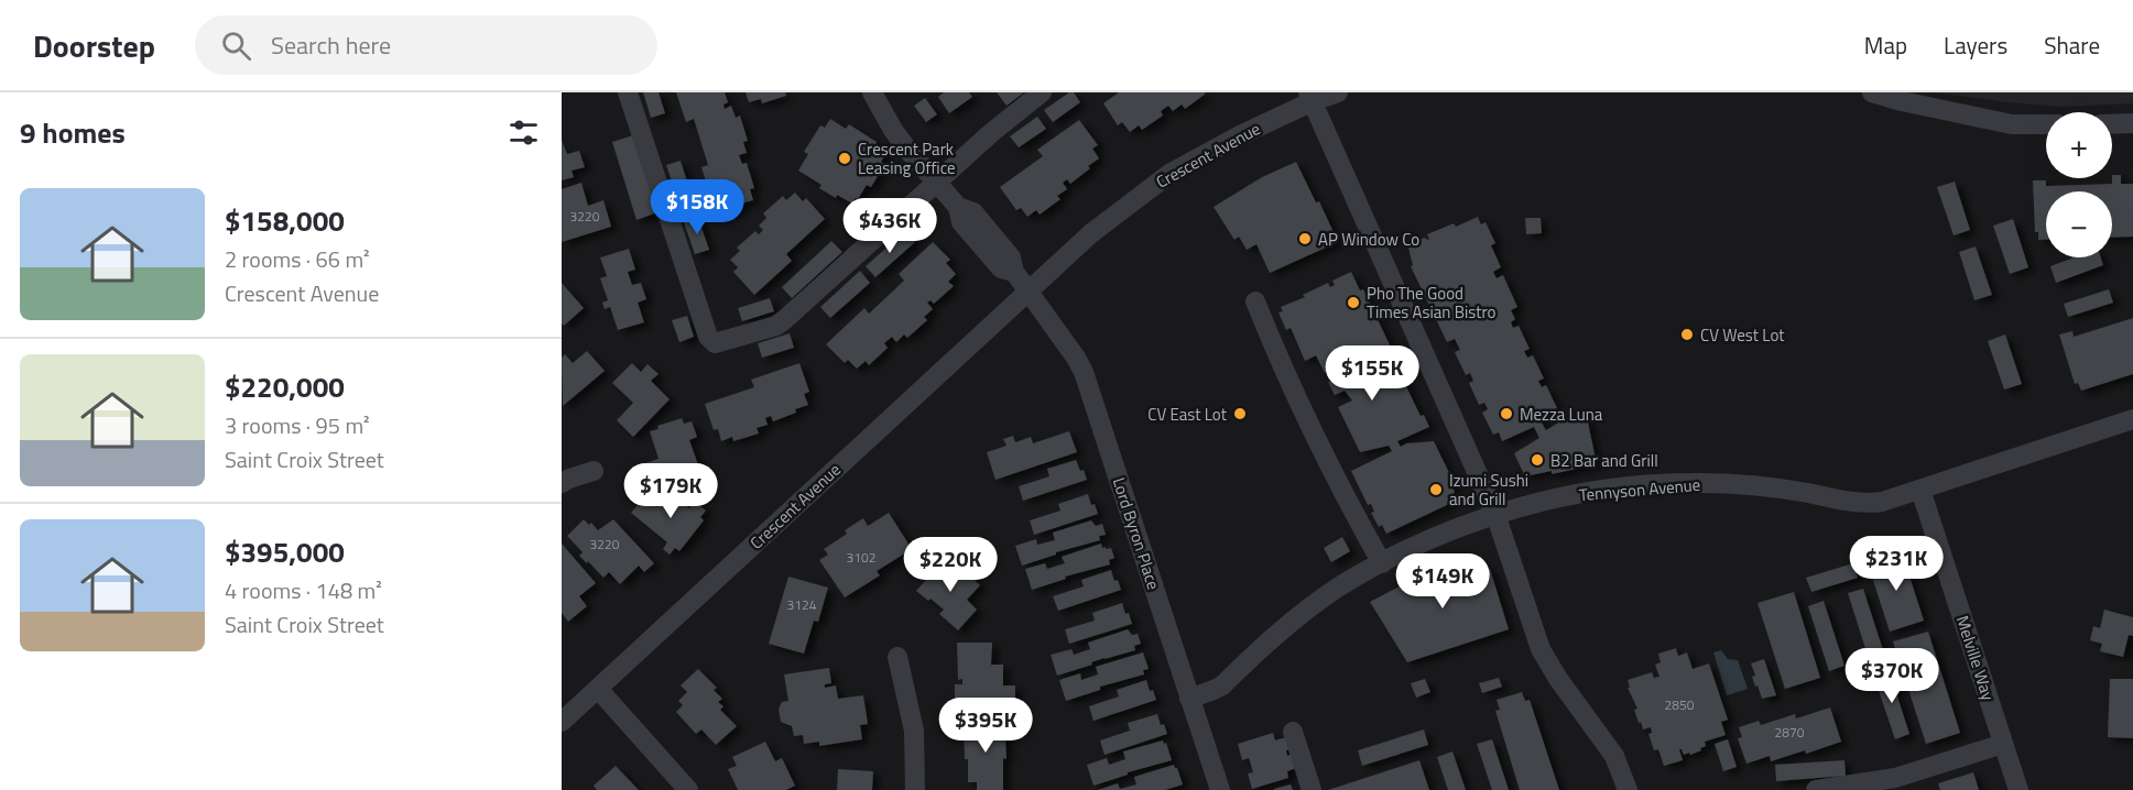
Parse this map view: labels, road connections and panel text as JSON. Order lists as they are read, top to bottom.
{
  "streets": {
    "street": [
      "Crescent Avenue",
      "Tennyson Avenue",
      "Lord Byron Place",
      "Melville Way"
    ]
  },
  "crossings": [
    ["Crescent Avenue", "Lord Byron Place"],
    ["Tennyson Avenue", "Lord Byron Place"],
    ["Tennyson Avenue", "Melville Way"]
  ],
  "places": [
    "Crescent Park Leasing Office",
    "AP Window Co",
    "Pho The Good Times Asian Bistro",
    "CV West Lot",
    "CV East Lot",
    "Mezza Luna",
    "B2 Bar and Grill",
    "Izumi Sushi and Grill"
  ],
  "house_numbers": [
    "3220",
    "3220",
    "3102",
    "3124",
    "2850",
    "2870"
  ],
  "page": {
    "header": "Doorstep",
    "search": "Search here",
    "nav": ["Map", "Layers", "Share"],
    "heading": "9 homes",
    "map_buttons": ["+", "−"],
    "list": [
      {
        "name": "$158,000",
        "note": "2 rooms · 66 m² · Crescent Avenue"
      },
      {
        "name": "$220,000",
        "note": "3 rooms · 95 m² · Saint Croix Street"
      },
      {
        "name": "$395,000",
        "note": "4 rooms · 148 m² · Saint Croix Street"
      }
    ],
    "price": [
      "$158K",
      "$436K",
      "$155K",
      "$179K",
      "$231K",
      "$220K",
      "$149K",
      "$370K",
      "$395K"
    ]
  }
}
